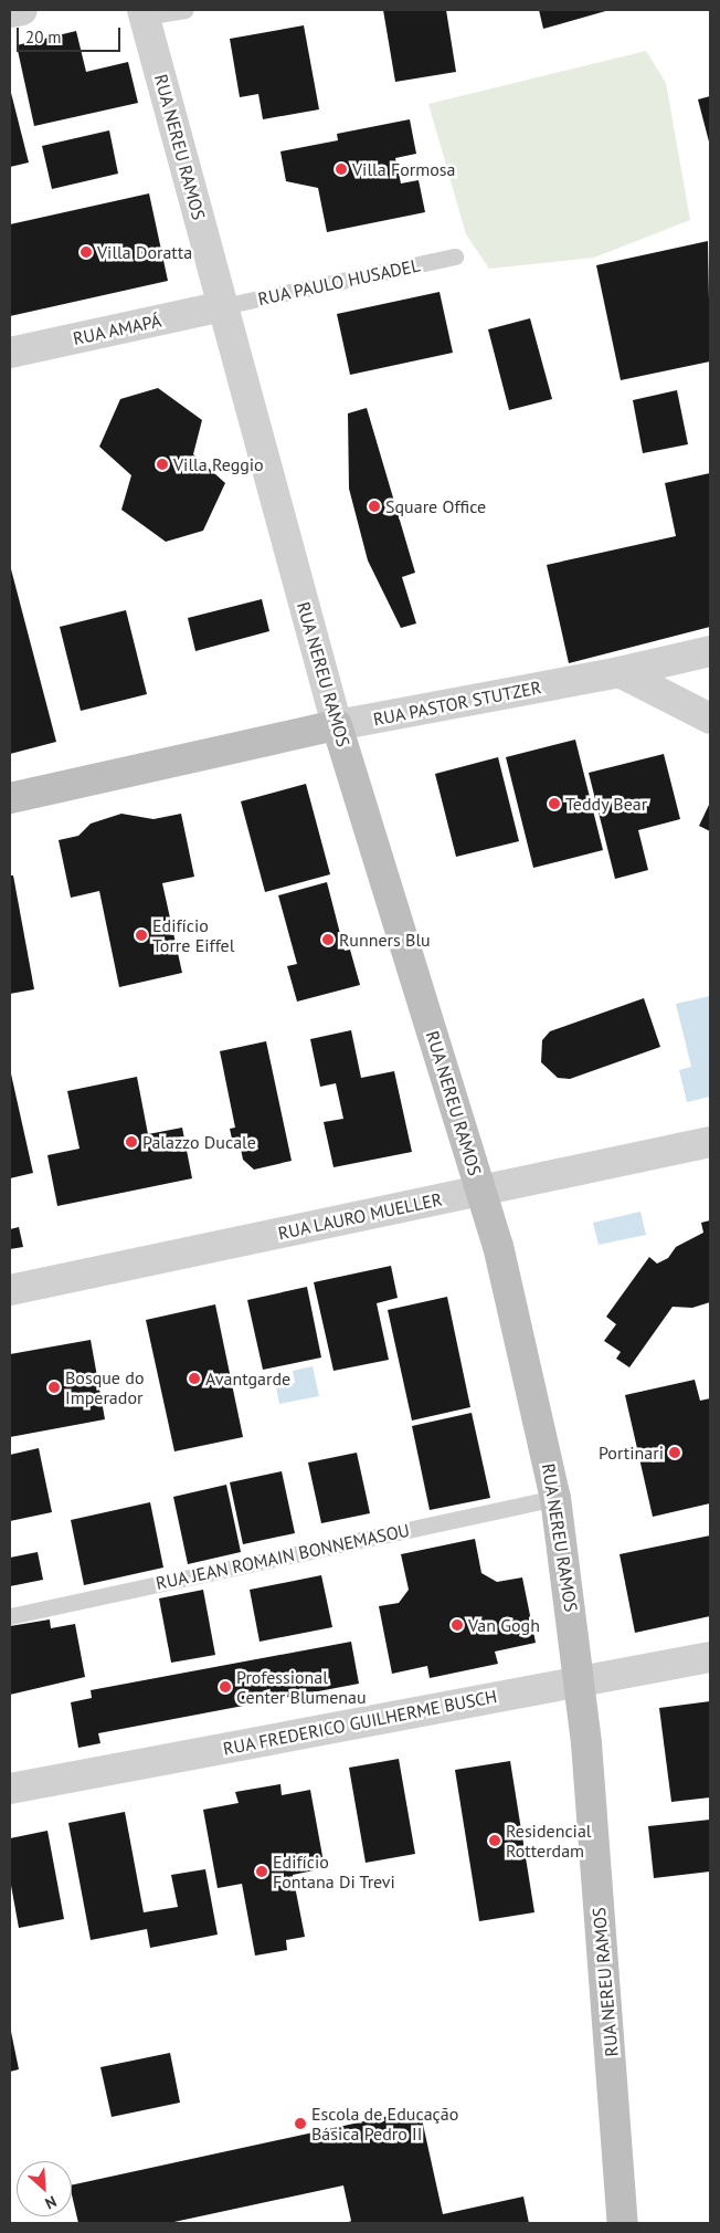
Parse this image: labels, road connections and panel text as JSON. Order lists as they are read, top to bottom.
{
  "streets": {
    "main road": ["RUA NEREU RAMOS", "RUA PASTOR STUTZER"],
    "street": ["RUA AMAPÁ", "RUA LAURO MUELLER", "RUA FREDERICO GUILHERME BUSCH"],
    "lane": ["RUA PAULO HUSADEL", "RUA JEAN ROMAIN BONNEMASOU"]
  },
  "crossings": [
    ["RUA NEREU RAMOS", "RUA PAULO HUSADEL"],
    ["RUA NEREU RAMOS", "RUA AMAPÁ"],
    ["RUA NEREU RAMOS", "RUA PASTOR STUTZER"],
    ["RUA NEREU RAMOS", "RUA LAURO MUELLER"],
    ["RUA NEREU RAMOS", "RUA JEAN ROMAIN BONNEMASOU"],
    ["RUA NEREU RAMOS", "RUA FREDERICO GUILHERME BUSCH"],
    ["RUA PAULO HUSADEL", "RUA AMAPÁ"]
  ],
  "places": [
    "Villa Formosa",
    "Villa Doratta",
    "Villa Reggio",
    "Square Office",
    "Teddy Bear",
    "Edifício Torre Eiffel",
    "Runners Blu",
    "Palazzo Ducale",
    "Avantgarde",
    "Bosque do Imperador",
    "Portinari",
    "Van Gogh",
    "Professional Center Blumenau",
    "Residencial Rotterdam",
    "Edifício Fontana Di Trevi",
    "Escola de Educação Básica Pedro II"
  ],
  "scale_bar": "20 m",
  "north": "bottom right"
}
